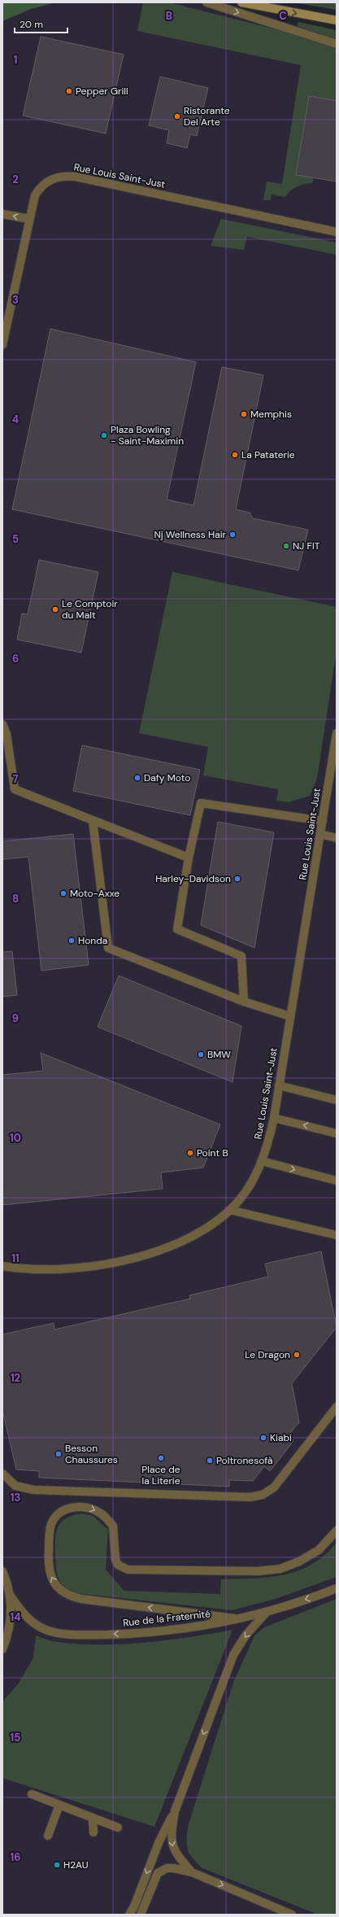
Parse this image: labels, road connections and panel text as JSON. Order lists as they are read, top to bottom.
{
  "streets": {
    "street": ["Rue Louis Saint-Just", "Rue de la Fraternité"]
  },
  "one_way": ["Rue de la Fraternité"],
  "places": [
    "Pepper Grill",
    "Ristorante Del Arte",
    "Memphis",
    "Plaza Bowling - Saint-Maximin",
    "La Pataterie",
    "Nj Wellness Hair",
    "NJ FIT",
    "Le Comptoir du Malt",
    "Dafy Moto",
    "Harley-Davidson",
    "Moto-Axxe",
    "Honda",
    "BMW",
    "Point B",
    "Le Dragon",
    "Kiabi",
    "Besson Chaussures",
    "Place de la Literie",
    "Poltronesofà",
    "H2AU"
  ],
  "scale_bar": "20 m",
  "grid": {
    "columns": ["B", "C"],
    "rows": [
      "1",
      "2",
      "3",
      "4",
      "5",
      "6",
      "7",
      "8",
      "9",
      "10",
      "11",
      "12",
      "13",
      "14",
      "15",
      "16"
    ]
  }
}
